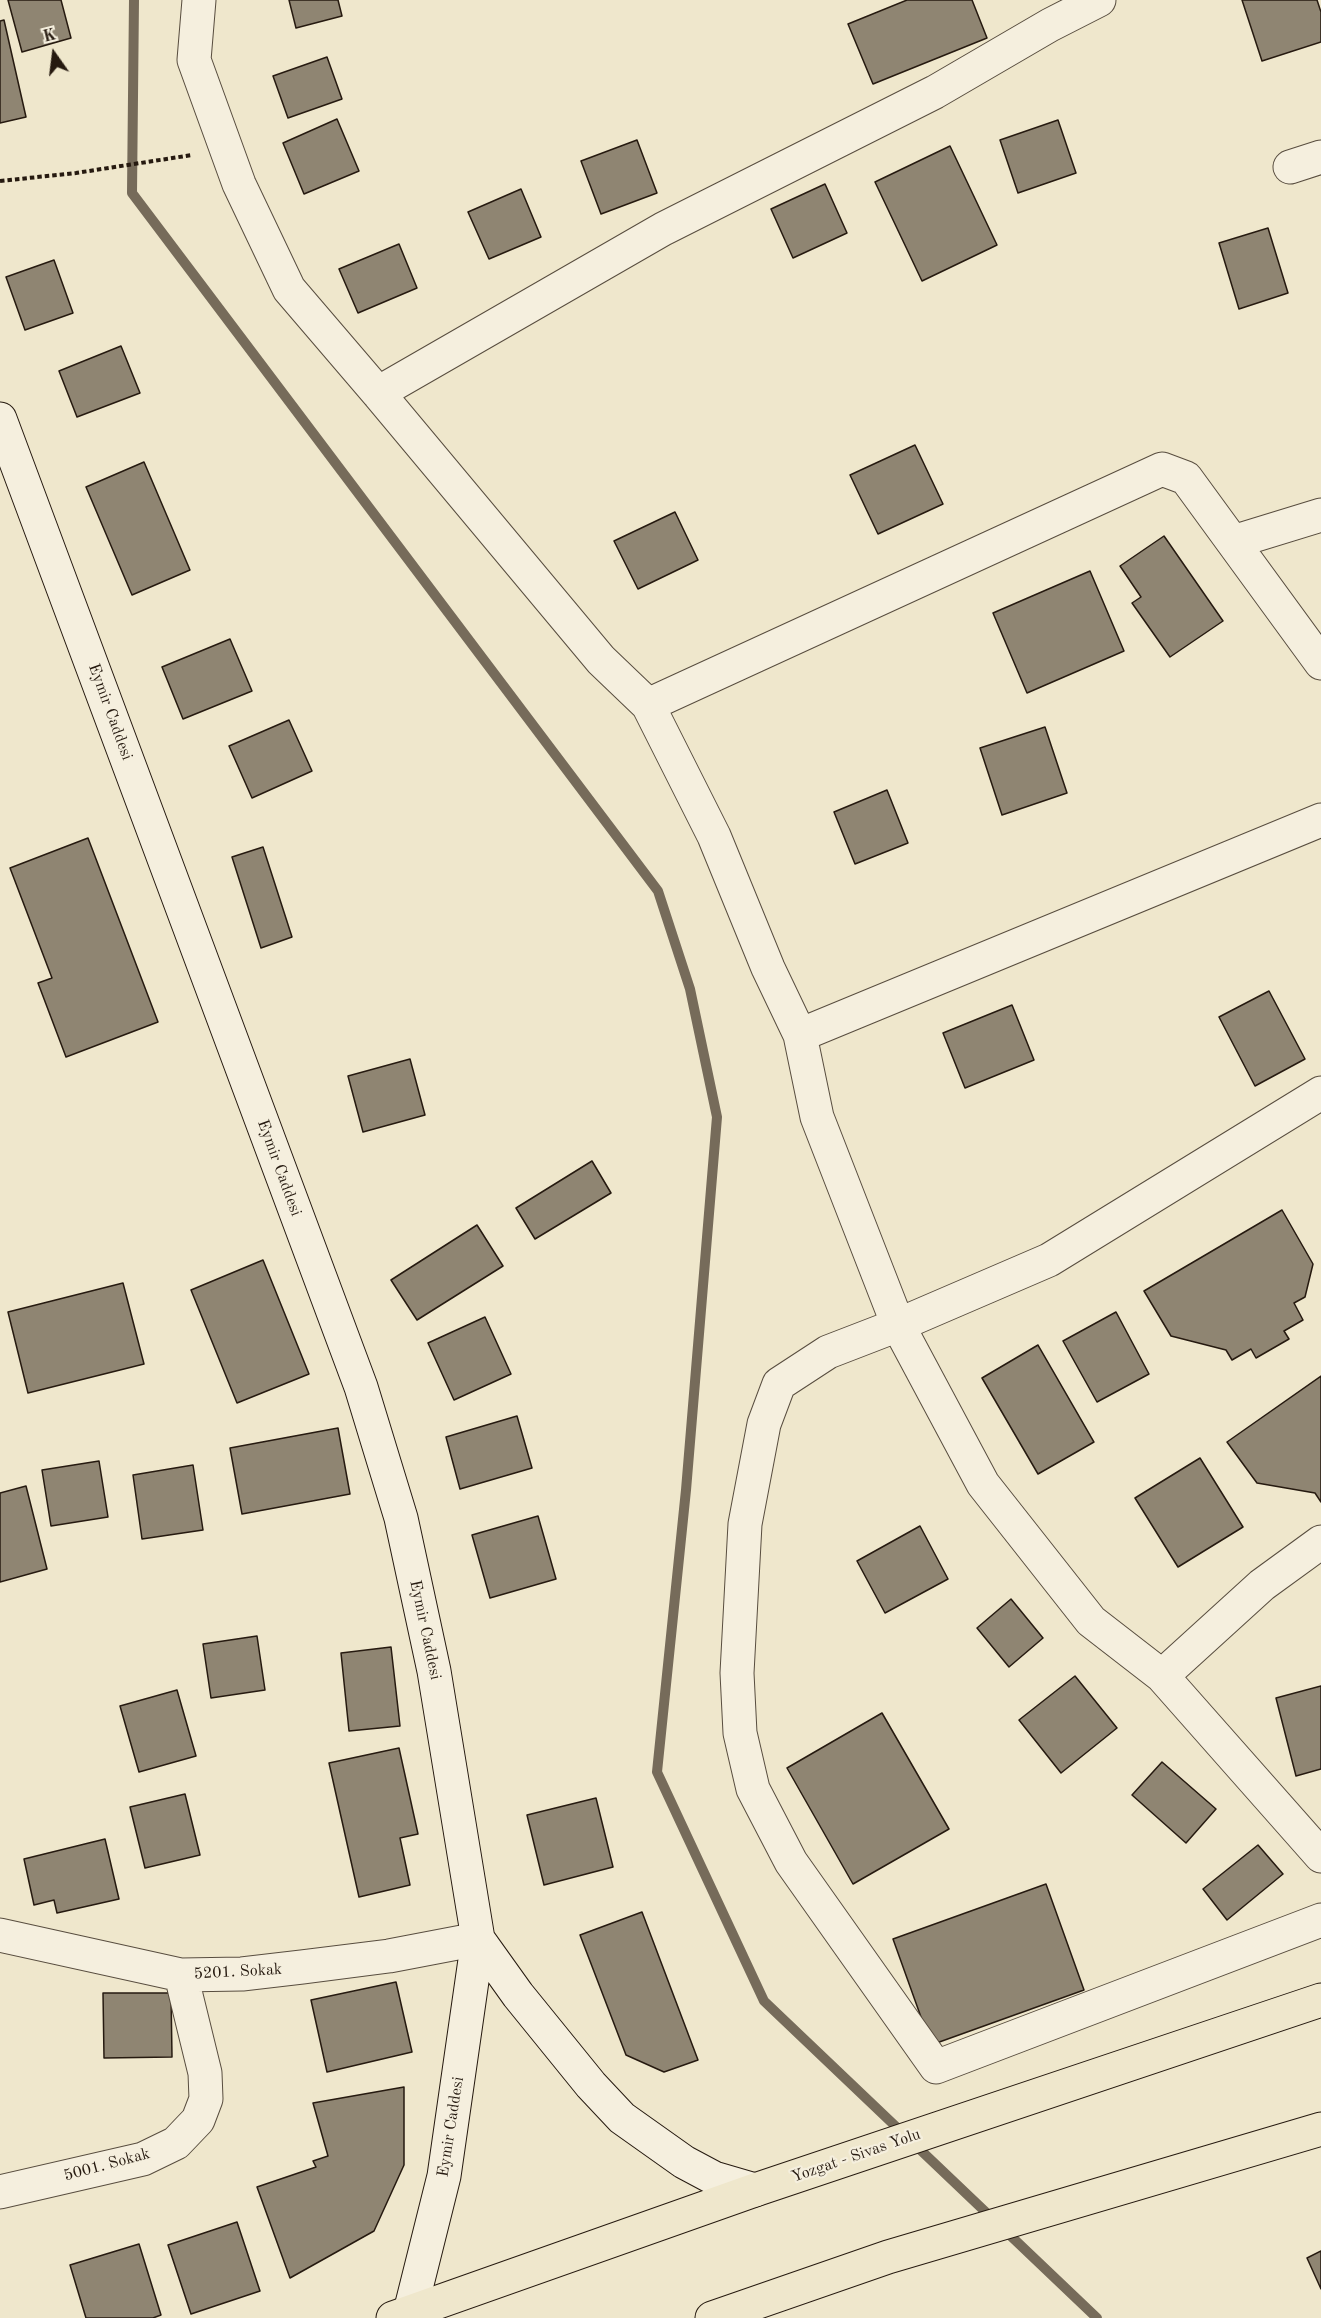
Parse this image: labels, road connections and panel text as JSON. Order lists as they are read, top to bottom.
{
  "streets": {
    "highway": ["Yozgat - Sivas Yolu"],
    "street": ["Eymir Caddesi", "5201. Sokak", "5001. Sokak"]
  },
  "crossings": [
    ["Eymir Caddesi", "5201. Sokak"],
    ["Eymir Caddesi", "Yozgat - Sivas Yolu"],
    ["5201. Sokak", "5001. Sokak"]
  ],
  "north": "top"
}
